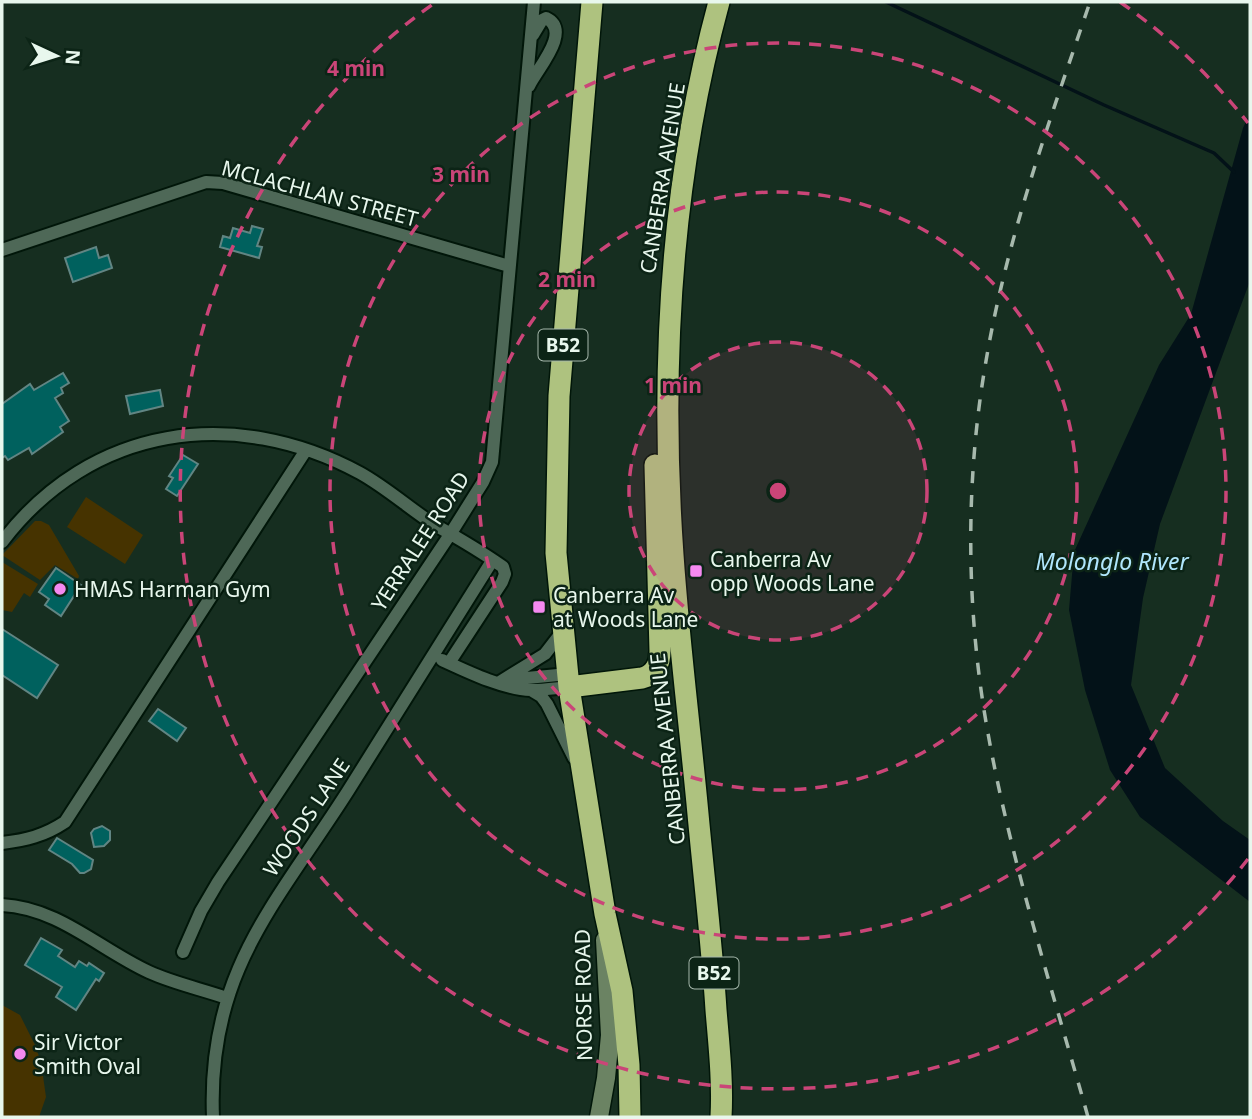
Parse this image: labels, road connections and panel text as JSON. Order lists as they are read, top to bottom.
{
  "streets": {
    "highway": ["CANBERRA AVENUE", "B52"],
    "main road": ["NORSE ROAD"],
    "street": ["MCLACHLAN STREET", "YERRALEE ROAD", "WOODS LANE"]
  },
  "crossings": [
    ["MCLACHLAN STREET", "YERRALEE ROAD"],
    ["B52", "NORSE ROAD"]
  ],
  "water": ["Molonglo River"],
  "places": {
    "transit": ["Canberra Av opp Woods Lane", "Canberra Av at Woods Lane"],
    "other": ["HMAS Harman Gym", "Sir Victor Smith Oval"]
  },
  "north": "right",
  "rings": [
    "4 min",
    "3 min",
    "2 min",
    "1 min"
  ]
}
